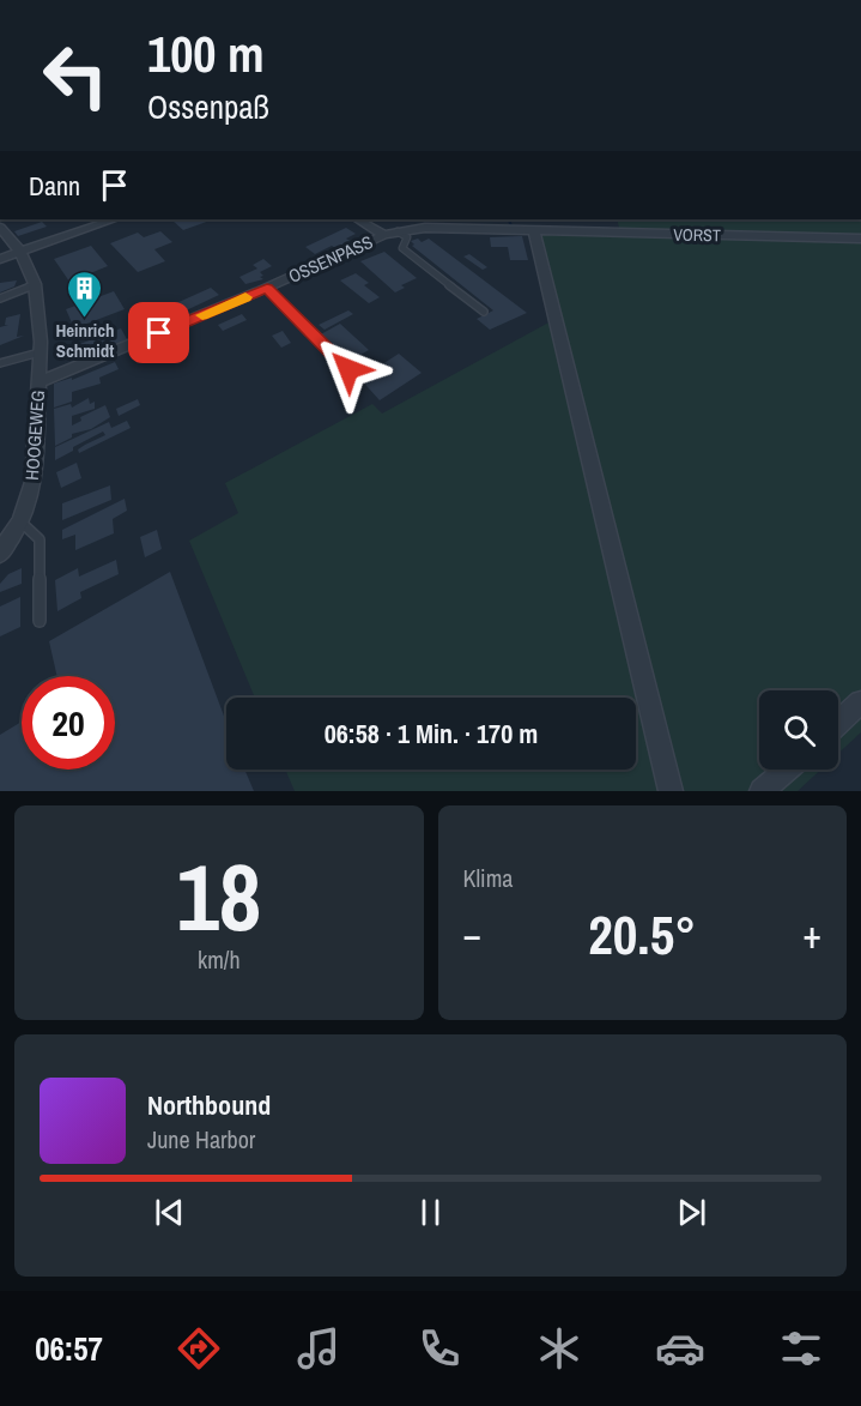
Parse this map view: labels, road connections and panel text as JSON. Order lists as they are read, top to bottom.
{
  "streets": {
    "street": ["VORST", "OSSENPASS", "HOOGEWEG"]
  },
  "crossings": [
    ["VORST", "OSSENPASS"],
    ["OSSENPASS", "HOOGEWEG"]
  ],
  "places": {
    "building": ["Heinrich Schmidt"]
  },
  "page": {
    "turn": ["100 m", "Ossenpaß"],
    "then": "Dann",
    "limit": "20",
    "trip": "06:58 · 1 Min. · 170 m",
    "tile": [
      ["18", "km/h"],
      "Klima"
    ],
    "heat": ["−", "20.5°", "+"],
    "song": ["Northbound", "June Harbor"],
    "tabs": "06:57"
  }
}
